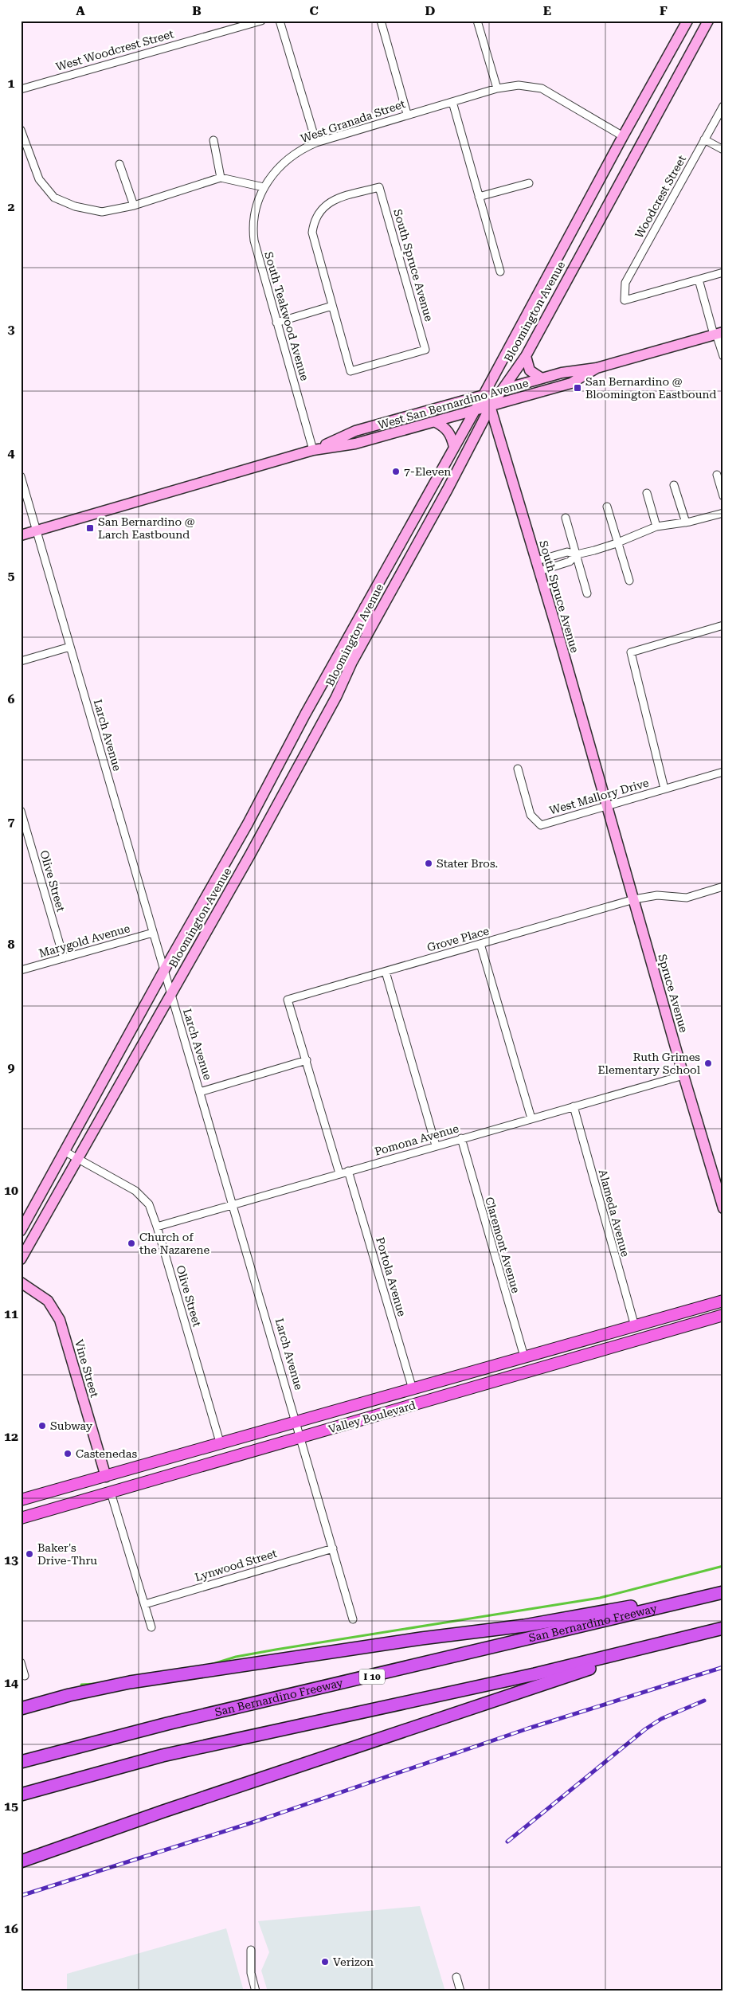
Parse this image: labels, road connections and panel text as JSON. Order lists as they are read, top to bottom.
{
  "streets": {
    "highway": ["San Bernardino Freeway", "I 10"],
    "main road": [
      "South Spruce Avenue",
      "Bloomington Avenue",
      "West San Bernardino Avenue",
      "Spruce Avenue",
      "Vine Street",
      "Valley Boulevard"
    ],
    "street": [
      "West Woodcrest Street",
      "West Granada Street",
      "Woodcrest Street",
      "South Teakwood Avenue",
      "Larch Avenue",
      "West Mallory Drive",
      "Olive Street",
      "Grove Place",
      "Marygold Avenue",
      "Pomona Avenue",
      "Alameda Avenue",
      "Claremont Avenue",
      "Portola Avenue",
      "Lynwood Street"
    ]
  },
  "crossings": [
    ["West Granada Street", "Bloomington Avenue"],
    ["West Granada Street", "South Teakwood Avenue"],
    ["South Spruce Avenue", "Bloomington Avenue"],
    ["South Spruce Avenue", "West San Bernardino Avenue"],
    ["South Spruce Avenue", "West Mallory Drive"],
    ["South Spruce Avenue", "Spruce Avenue"],
    ["Bloomington Avenue", "West San Bernardino Avenue"],
    ["Bloomington Avenue", "Larch Avenue"],
    ["Bloomington Avenue", "Olive Street"],
    ["South Teakwood Avenue", "West San Bernardino Avenue"],
    ["West San Bernardino Avenue", "Larch Avenue"],
    ["Larch Avenue", "Marygold Avenue"],
    ["Larch Avenue", "Pomona Avenue"],
    ["Larch Avenue", "Valley Boulevard"],
    ["Larch Avenue", "Lynwood Street"],
    ["West Mallory Drive", "Spruce Avenue"],
    ["Olive Street", "Marygold Avenue"],
    ["Olive Street", "Pomona Avenue"],
    ["Olive Street", "Valley Boulevard"],
    ["Grove Place", "Spruce Avenue"],
    ["Spruce Avenue", "Pomona Avenue"],
    ["Pomona Avenue", "Alameda Avenue"],
    ["Pomona Avenue", "Claremont Avenue"],
    ["Pomona Avenue", "Portola Avenue"],
    ["Alameda Avenue", "Valley Boulevard"],
    ["Claremont Avenue", "Valley Boulevard"],
    ["Portola Avenue", "Valley Boulevard"],
    ["Vine Street", "Valley Boulevard"]
  ],
  "places": {
    "transit": ["San Bernardino @ Bloomington Eastbound", "San Bernardino @ Larch Eastbound"],
    "other": [
      "7-Eleven",
      "Stater Bros.",
      "Ruth Grimes Elementary School",
      "Church of the Nazarene",
      "Subway",
      "Castenedas",
      "Baker's Drive-Thru",
      "Verizon"
    ]
  },
  "grid": {
    "columns": [
      "A",
      "B",
      "C",
      "D",
      "E",
      "F"
    ],
    "rows": [
      "1",
      "2",
      "3",
      "4",
      "5",
      "6",
      "7",
      "8",
      "9",
      "10",
      "11",
      "12",
      "13",
      "14",
      "15",
      "16"
    ]
  }
}
